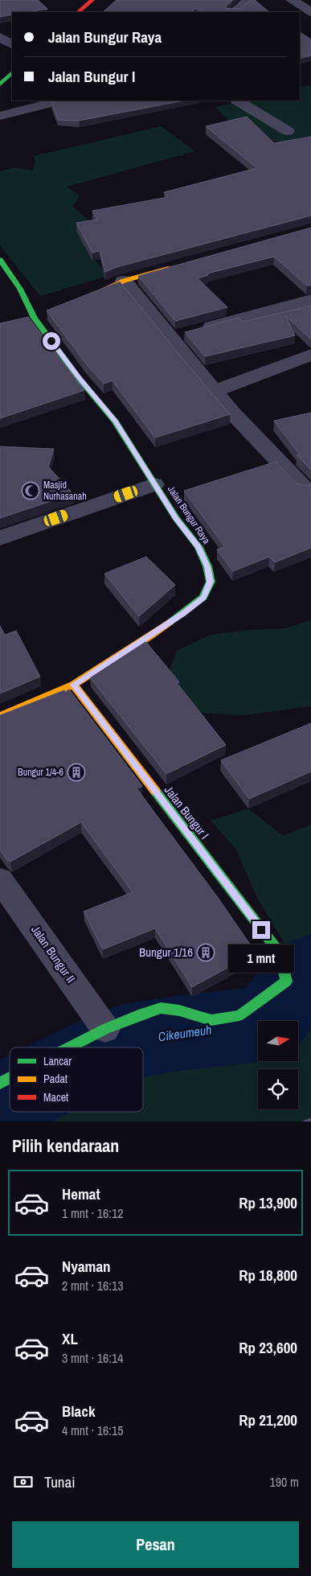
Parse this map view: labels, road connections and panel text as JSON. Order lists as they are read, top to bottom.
{
  "streets": {
    "street": ["Jalan Bungur Raya", "Jalan Bungur I", "Jalan Bungur II"]
  },
  "crossings": [
    ["Jalan Bungur Raya", "Jalan Bungur I"],
    ["Jalan Bungur I", "Jalan Bungur II"]
  ],
  "water": ["Cikeumeuh"],
  "places": {
    "mosque": ["Masjid Nurhasanah"],
    "building": ["Bungur 1/4-6", "Bungur 1/16"]
  },
  "legend": ["Lancar", "Padat", "Macet"],
  "north": "right",
  "page": {
    "banner": ["Jalan Bungur Raya", "Jalan Bungur I"],
    "bubble": "1 mnt",
    "heading": "Pilih kendaraan",
    "list": [
      {
        "name": "Hemat",
        "note": "1 mnt · 16:12",
        "value": "Rp 13,900"
      },
      {
        "name": "Nyaman",
        "note": "2 mnt · 16:13",
        "value": "Rp 18,800"
      },
      {
        "name": "XL",
        "note": "3 mnt · 16:14",
        "value": "Rp 23,600"
      },
      {
        "name": "Black",
        "note": "4 mnt · 16:15",
        "value": "Rp 21,200"
      }
    ],
    "pay": ["Tunai", "190 m"],
    "buttons": "Pesan"
  }
}
